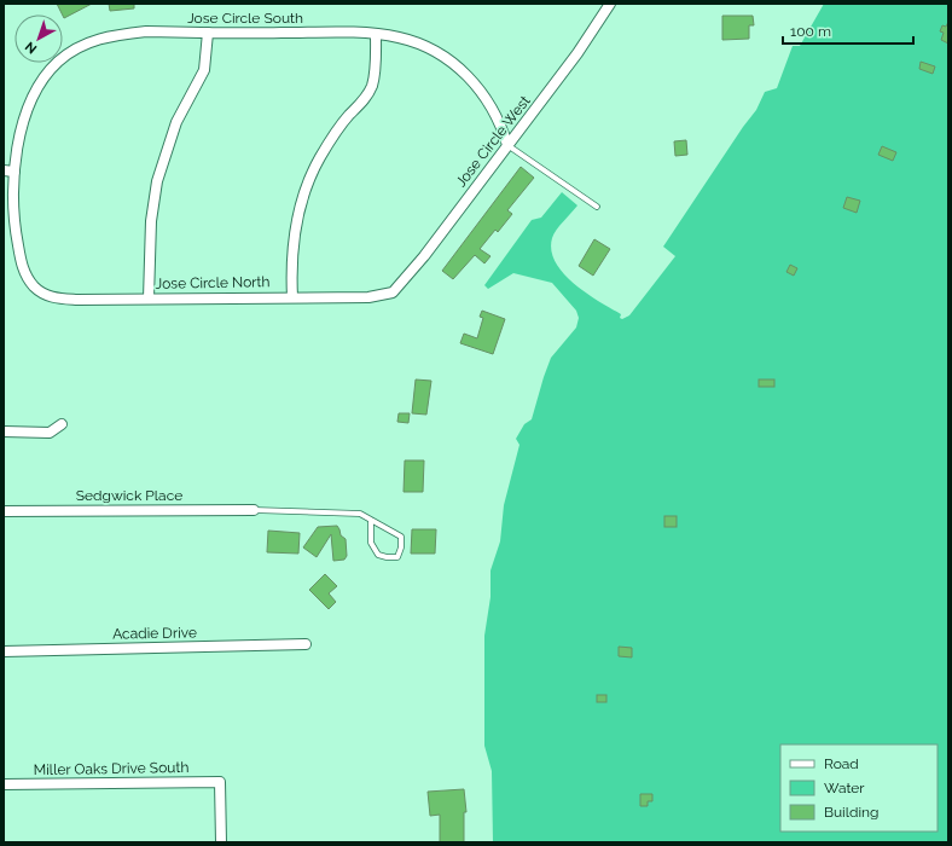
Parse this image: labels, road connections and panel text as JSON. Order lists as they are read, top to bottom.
{
  "streets": {
    "street": [
      "Jose Circle South",
      "Jose Circle West",
      "Jose Circle North",
      "Sedgwick Place",
      "Acadie Drive",
      "Miller Oaks Drive South"
    ]
  },
  "crossings": [
    ["Jose Circle South", "Jose Circle West"],
    ["Jose Circle South", "Jose Circle North"],
    ["Jose Circle West", "Jose Circle North"]
  ],
  "legend": ["Road", "Water", "Building"],
  "scale_bar": "100 m",
  "north": "bottom left"
}
